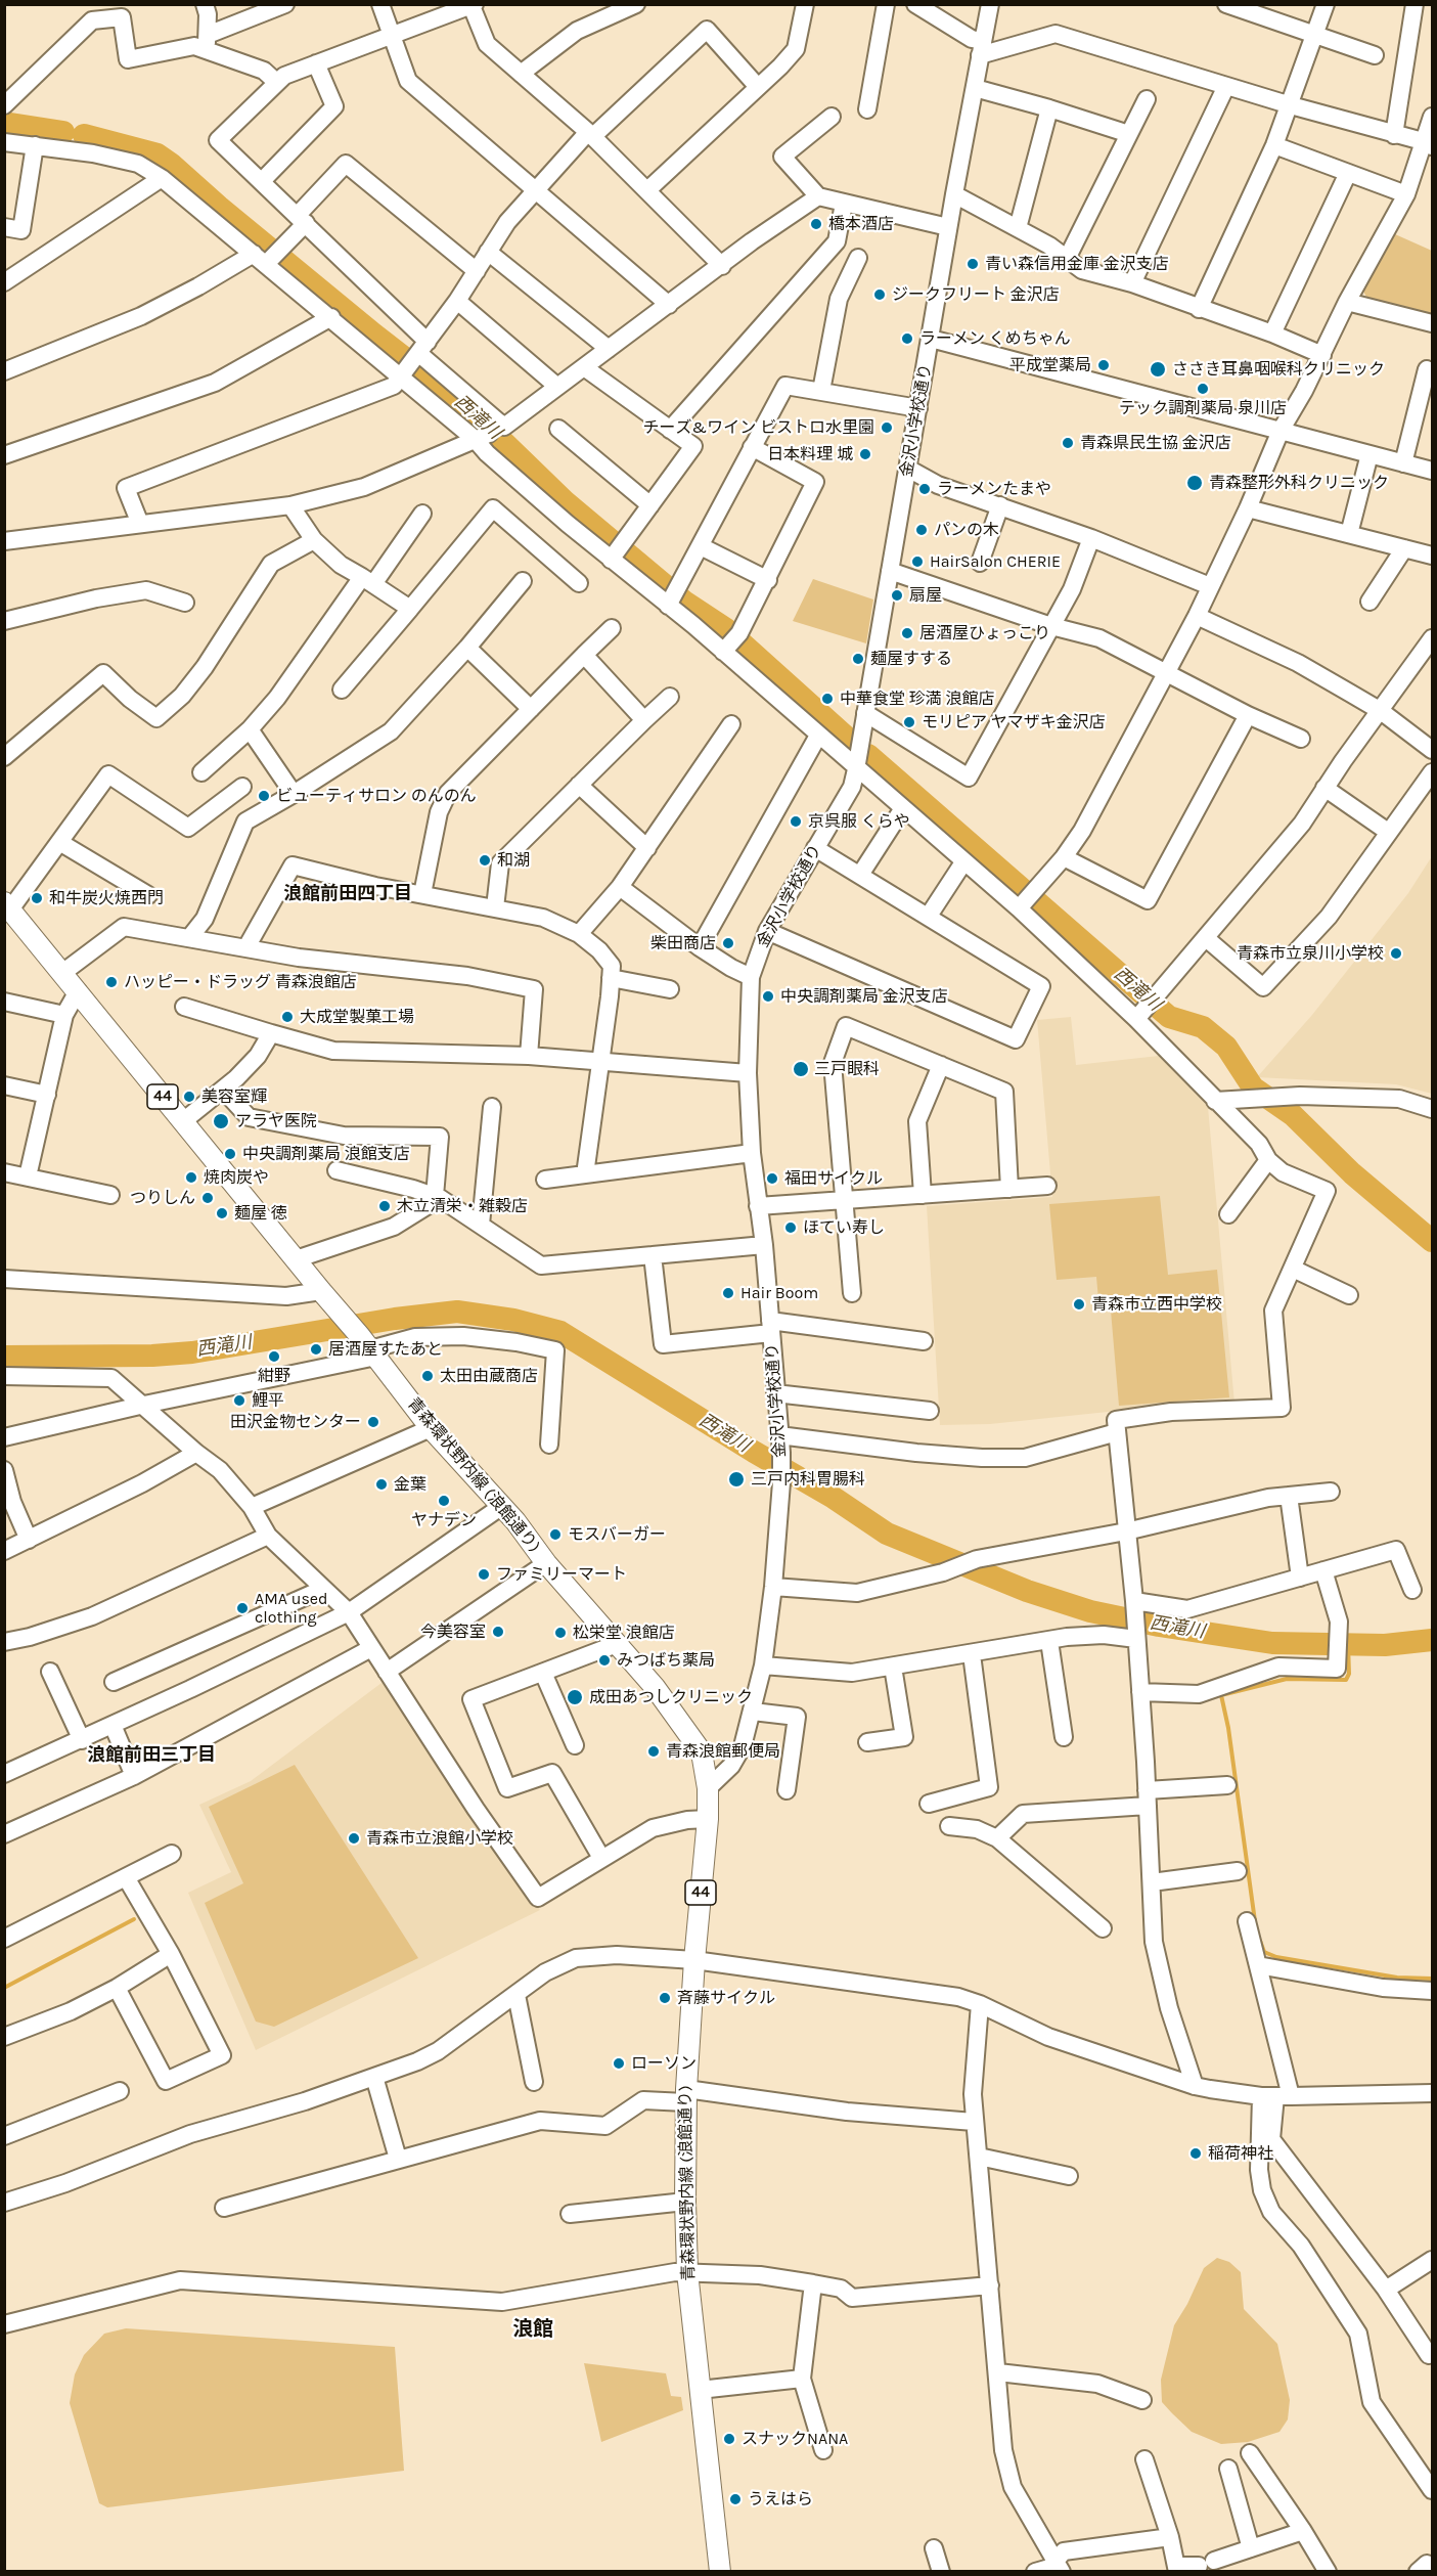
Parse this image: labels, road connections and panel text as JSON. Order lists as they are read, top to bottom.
{
  "streets": {
    "main road": ["44", "青森環状野内線 (浪館通り)"],
    "street": ["金沢小学校通り"]
  },
  "crossings": [
    ["金沢小学校通り", "青森環状野内線 (浪館通り)"]
  ],
  "districts": ["浪館前田四丁目", "浪館前田三丁目", "浪館"],
  "water": ["西滝川"],
  "places": [
    "橋本酒店",
    "青い森信用金庫 金沢支店",
    "ジークフリート 金沢店",
    "ラーメン くめちゃん",
    "平成堂薬局",
    "ささき耳鼻咽喉科クリニック",
    "テック調剤薬局 泉川店",
    "チーズ&ワイン ビストロ水里園",
    "青森県民生協 金沢店",
    "日本料理 城",
    "青森整形外科クリニック",
    "ラーメンたまや",
    "パンの木",
    "HairSalon CHERIE",
    "扇屋",
    "居酒屋ひょっこり",
    "麺屋すする",
    "中華食堂 珍満 浪館店",
    "モリピア ヤマザキ金沢店",
    "ビューティサロン のんのん",
    "京呉服 くらや",
    "和湖",
    "和牛炭火焼西門",
    "柴田商店",
    "青森市立泉川小学校",
    "ハッピー・ドラッグ 青森浪館店",
    "中央調剤薬局 金沢支店",
    "大成堂製菓工場",
    "三戸眼科",
    "美容室輝",
    "アラヤ医院",
    "中央調剤薬局 浪館支店",
    "焼肉炭や",
    "福田サイクル",
    "つりしん",
    "木立清栄・雑穀店",
    "麺屋 徳",
    "ほてい寿し",
    "Hair Boom",
    "青森市立西中学校",
    "居酒屋すたあと",
    "紺野",
    "太田由蔵商店",
    "鯉平",
    "田沢金物センター",
    "三戸内科胃腸科",
    "金葉",
    "ヤナデン",
    "モスバーガー",
    "ファミリーマート",
    "AMA used clothing",
    "今美容室",
    "松栄堂 浪館店",
    "みつばち薬局",
    "成田あつしクリニック",
    "青森浪館郵便局",
    "青森市立浪館小学校",
    "斉藤サイクル",
    "ローソン",
    "稲荷神社",
    "スナックNANA",
    "うえはら"
  ]
}
